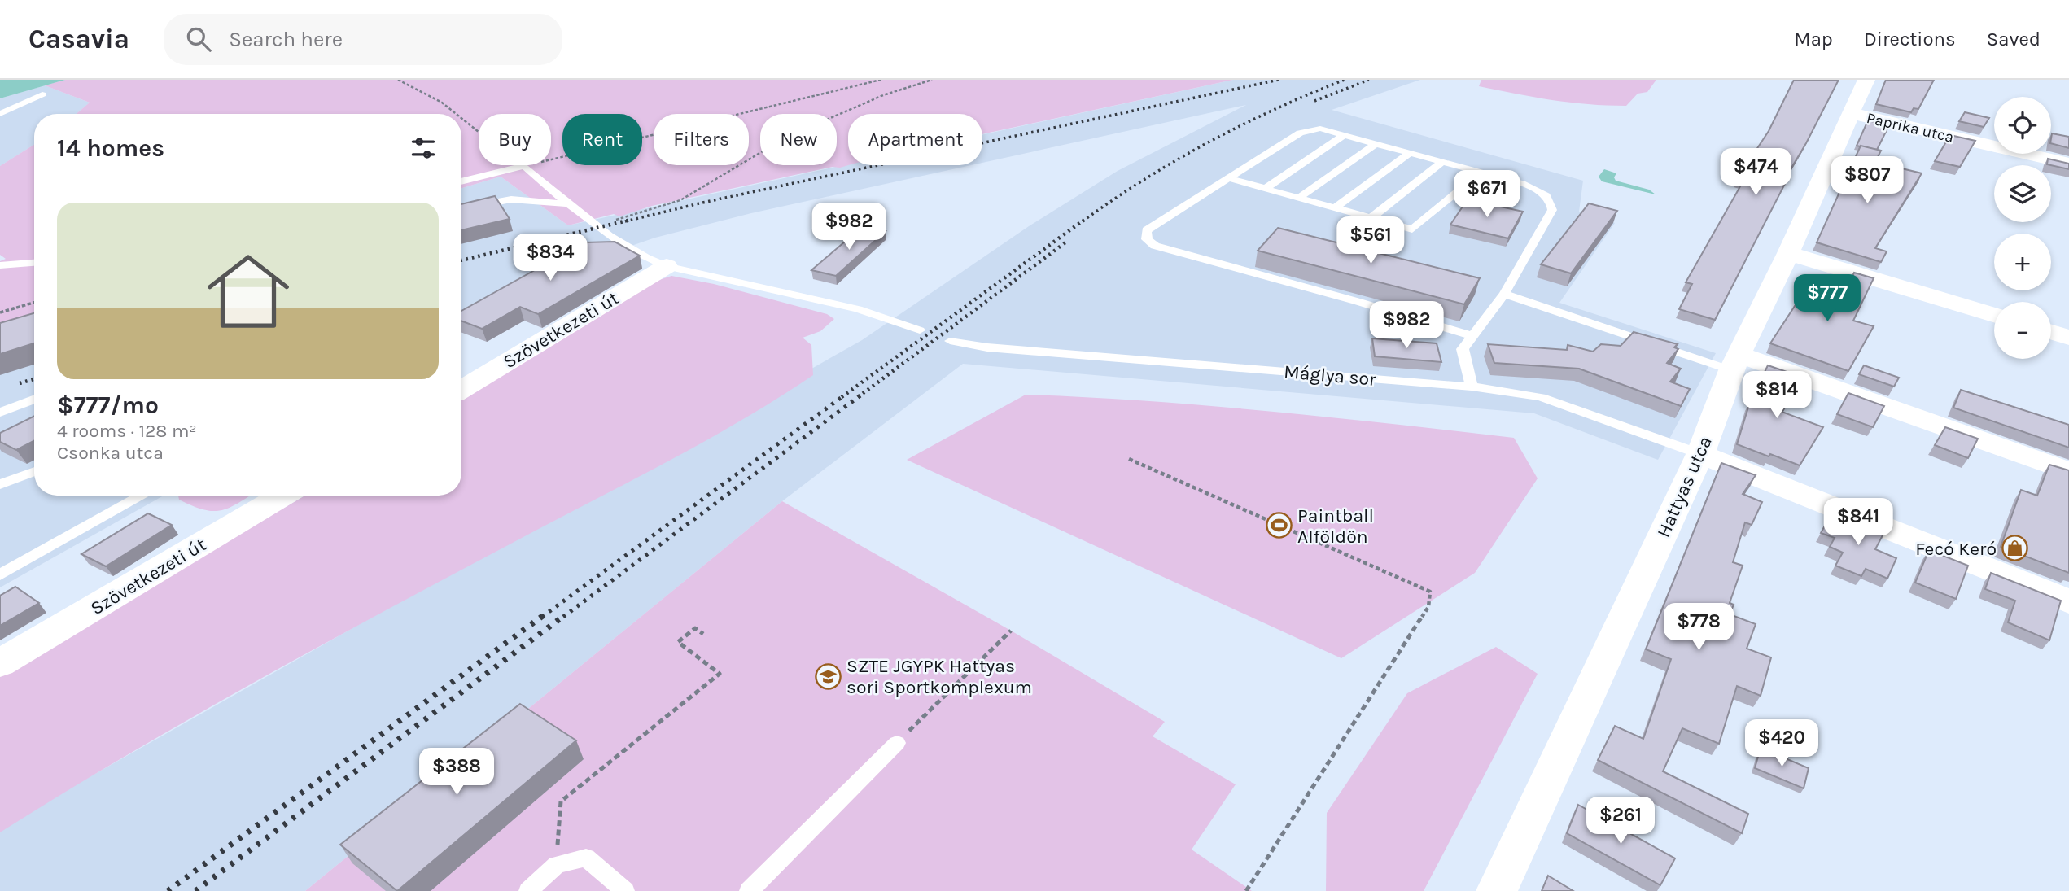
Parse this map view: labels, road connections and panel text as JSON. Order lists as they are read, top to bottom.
{
  "streets": {
    "street": ["Paprika utca", "Szövetkezeti út", "Hattyas utca"],
    "lane": ["Máglya sor"]
  },
  "crossings": [
    ["Paprika utca", "Hattyas utca"],
    ["Máglya sor", "Hattyas utca"]
  ],
  "places": {
    "sports": ["Paintball Alföldön"],
    "shop": ["Fecó Keró"],
    "school or university": ["SZTE JGYPK Hattyas sori Sportkomplexum"]
  },
  "page": {
    "header": "Casavia",
    "search": "Search here",
    "nav": ["Map", "Directions", "Saved"],
    "map_buttons": ["+", "−"],
    "chip": [
      "Buy",
      "Rent",
      "Filters",
      "New",
      "Apartment"
    ],
    "heading": "14 homes",
    "price": [
      "$474",
      "$807",
      "$671",
      "$982",
      "$561",
      "$834",
      "$777",
      "$982",
      "$814",
      "$841",
      "$778",
      "$420",
      "$388",
      "$261"
    ],
    "list": [
      {
        "name": "$777/mo",
        "note": "4 rooms · 128 m² · Csonka utca"
      }
    ]
  }
}
